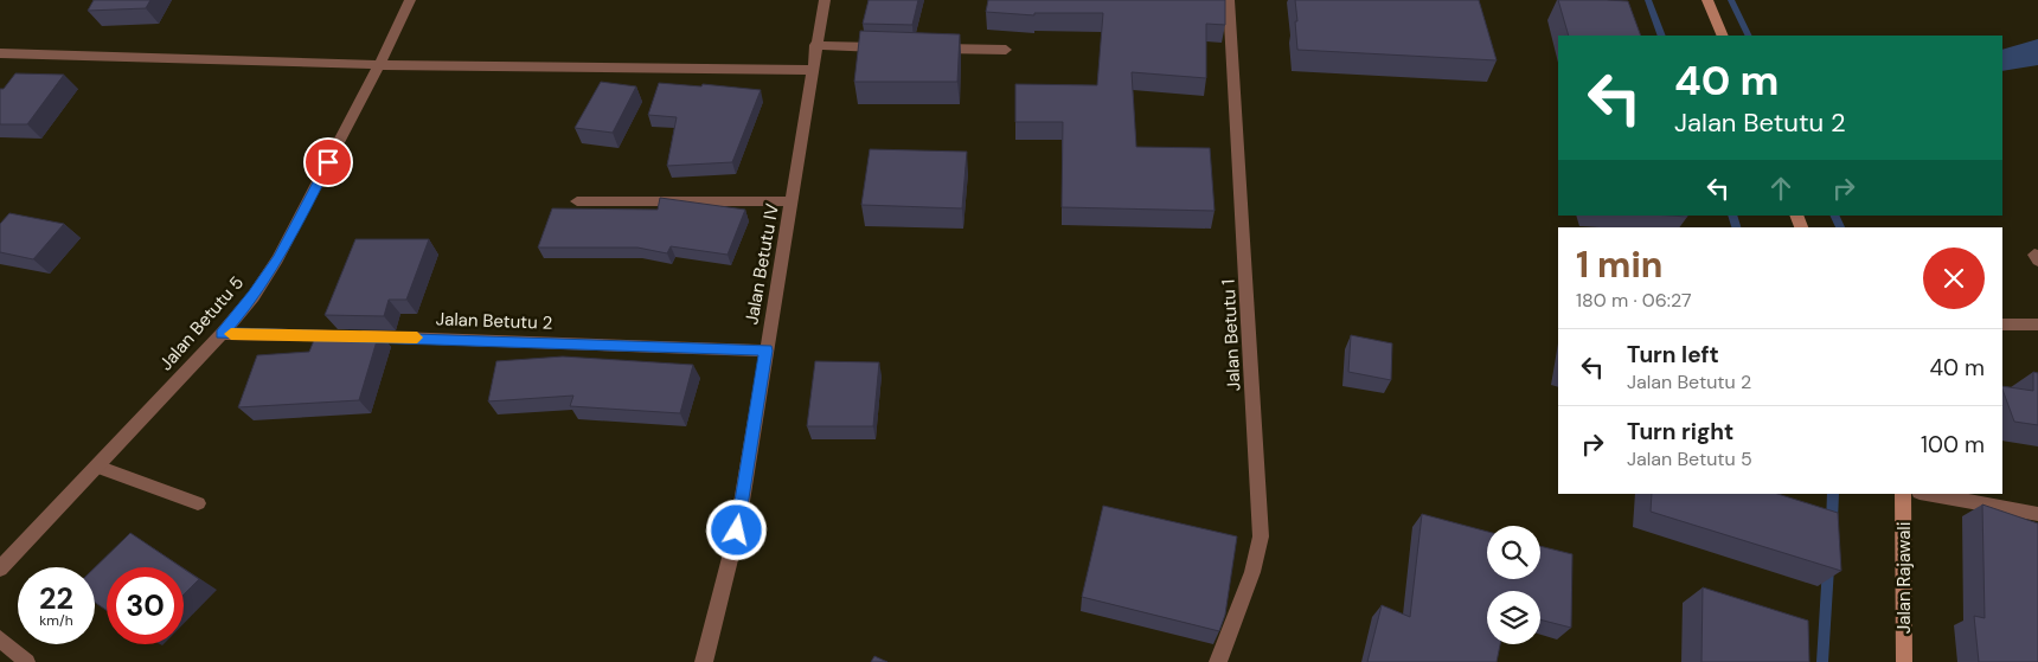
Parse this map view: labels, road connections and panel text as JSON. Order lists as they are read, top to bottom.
{
  "streets": {
    "main road": ["Jalan Rajawali"],
    "street": [
      "Jalan Betutu IV",
      "Jalan Betutu 2",
      "Jalan Betutu 5",
      "Jalan Betutu 1"
    ]
  },
  "crossings": [
    ["Jalan Betutu IV", "Jalan Betutu 2"],
    ["Jalan Betutu 2", "Jalan Betutu 5"]
  ],
  "page": {
    "turn": ["40 m", "Jalan Betutu 2"],
    "heading": ["1 min", "180 m · 06:27"],
    "list": [
      {
        "name": "Turn left",
        "note": "Jalan Betutu 2",
        "value": "40 m"
      },
      {
        "name": "Turn right",
        "note": "Jalan Betutu 5",
        "value": "100 m"
      }
    ],
    "speed": "22 km/h",
    "limit": "30"
  }
}
